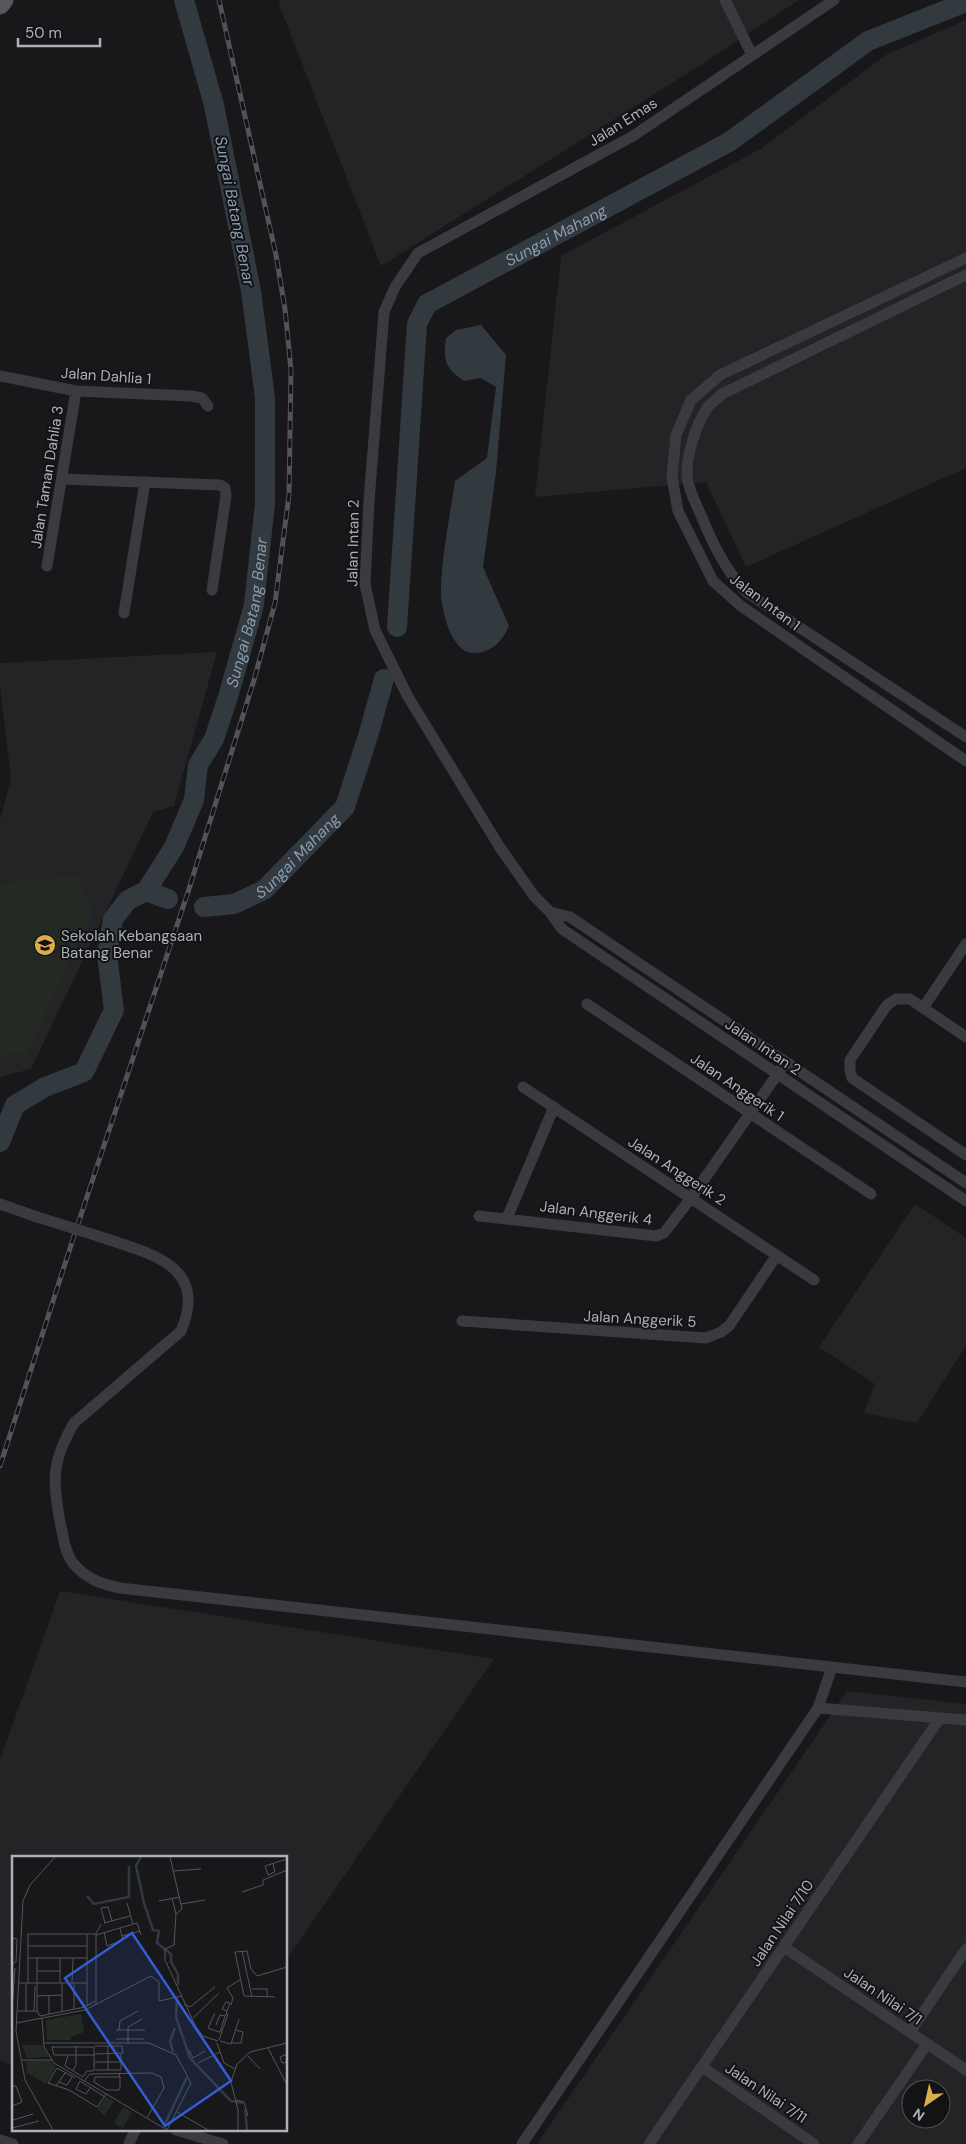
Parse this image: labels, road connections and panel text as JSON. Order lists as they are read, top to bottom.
{
  "streets": {
    "street": [
      "Jalan Emas",
      "Jalan Dahlia 1",
      "Jalan Taman Dahlia 3",
      "Jalan Intan 2",
      "Jalan Intan 1",
      "Jalan Anggerik 1",
      "Jalan Anggerik 2",
      "Jalan Anggerik 4",
      "Jalan Anggerik 5",
      "Jalan Nilai 7/10",
      "Jalan Nilai 7/1",
      "Jalan Nilai 7/11"
    ]
  },
  "crossings": [
    ["Jalan Emas", "Jalan Intan 2"],
    ["Jalan Dahlia 1", "Jalan Taman Dahlia 3"],
    ["Jalan Intan 2", "Jalan Anggerik 4"],
    ["Jalan Anggerik 1", "Jalan Anggerik 4"],
    ["Jalan Anggerik 2", "Jalan Anggerik 4"],
    ["Jalan Anggerik 2", "Jalan Anggerik 5"],
    ["Jalan Nilai 7/10", "Jalan Nilai 7/1"],
    ["Jalan Nilai 7/10", "Jalan Nilai 7/11"]
  ],
  "water": ["Sungai Batang Benar", "Sungai Mahang"],
  "places": {
    "school or university": ["Sekolah Kebangsaan Batang Benar"]
  },
  "scale_bar": "50 m",
  "north": "bottom left"
}
